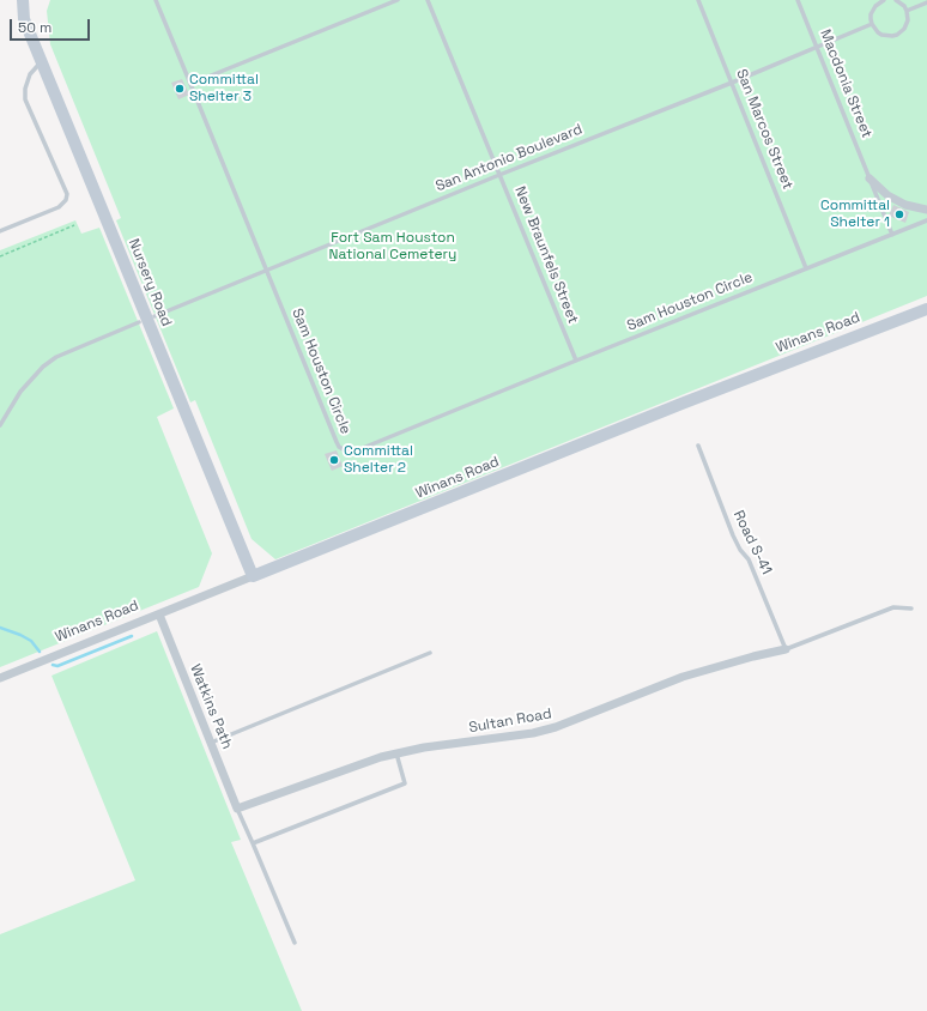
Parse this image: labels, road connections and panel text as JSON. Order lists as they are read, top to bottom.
{
  "streets": {
    "street": [
      "Macdonia Street",
      "Nursery Road",
      "Winans Road",
      "Watkins Path",
      "Sultan Road"
    ],
    "lane": [
      "San Marcos Street",
      "San Antonio Boulevard",
      "New Braunfels Street",
      "Sam Houston Circle",
      "Road S-41"
    ]
  },
  "crossings": [
    ["Macdonia Street", "San Antonio Boulevard"],
    ["Macdonia Street", "Sam Houston Circle"],
    ["San Marcos Street", "San Antonio Boulevard"],
    ["San Marcos Street", "Sam Houston Circle"],
    ["San Antonio Boulevard", "New Braunfels Street"],
    ["San Antonio Boulevard", "Sam Houston Circle"],
    ["New Braunfels Street", "Sam Houston Circle"],
    ["Nursery Road", "Winans Road"],
    ["Winans Road", "Watkins Path"],
    ["Road S-41", "Sultan Road"],
    ["Watkins Path", "Sultan Road"]
  ],
  "parks": ["Fort Sam Houston National Cemetery"],
  "places": ["Committal Shelter 3", "Committal Shelter 1", "Committal Shelter 2"],
  "scale_bar": "50 m"
}
